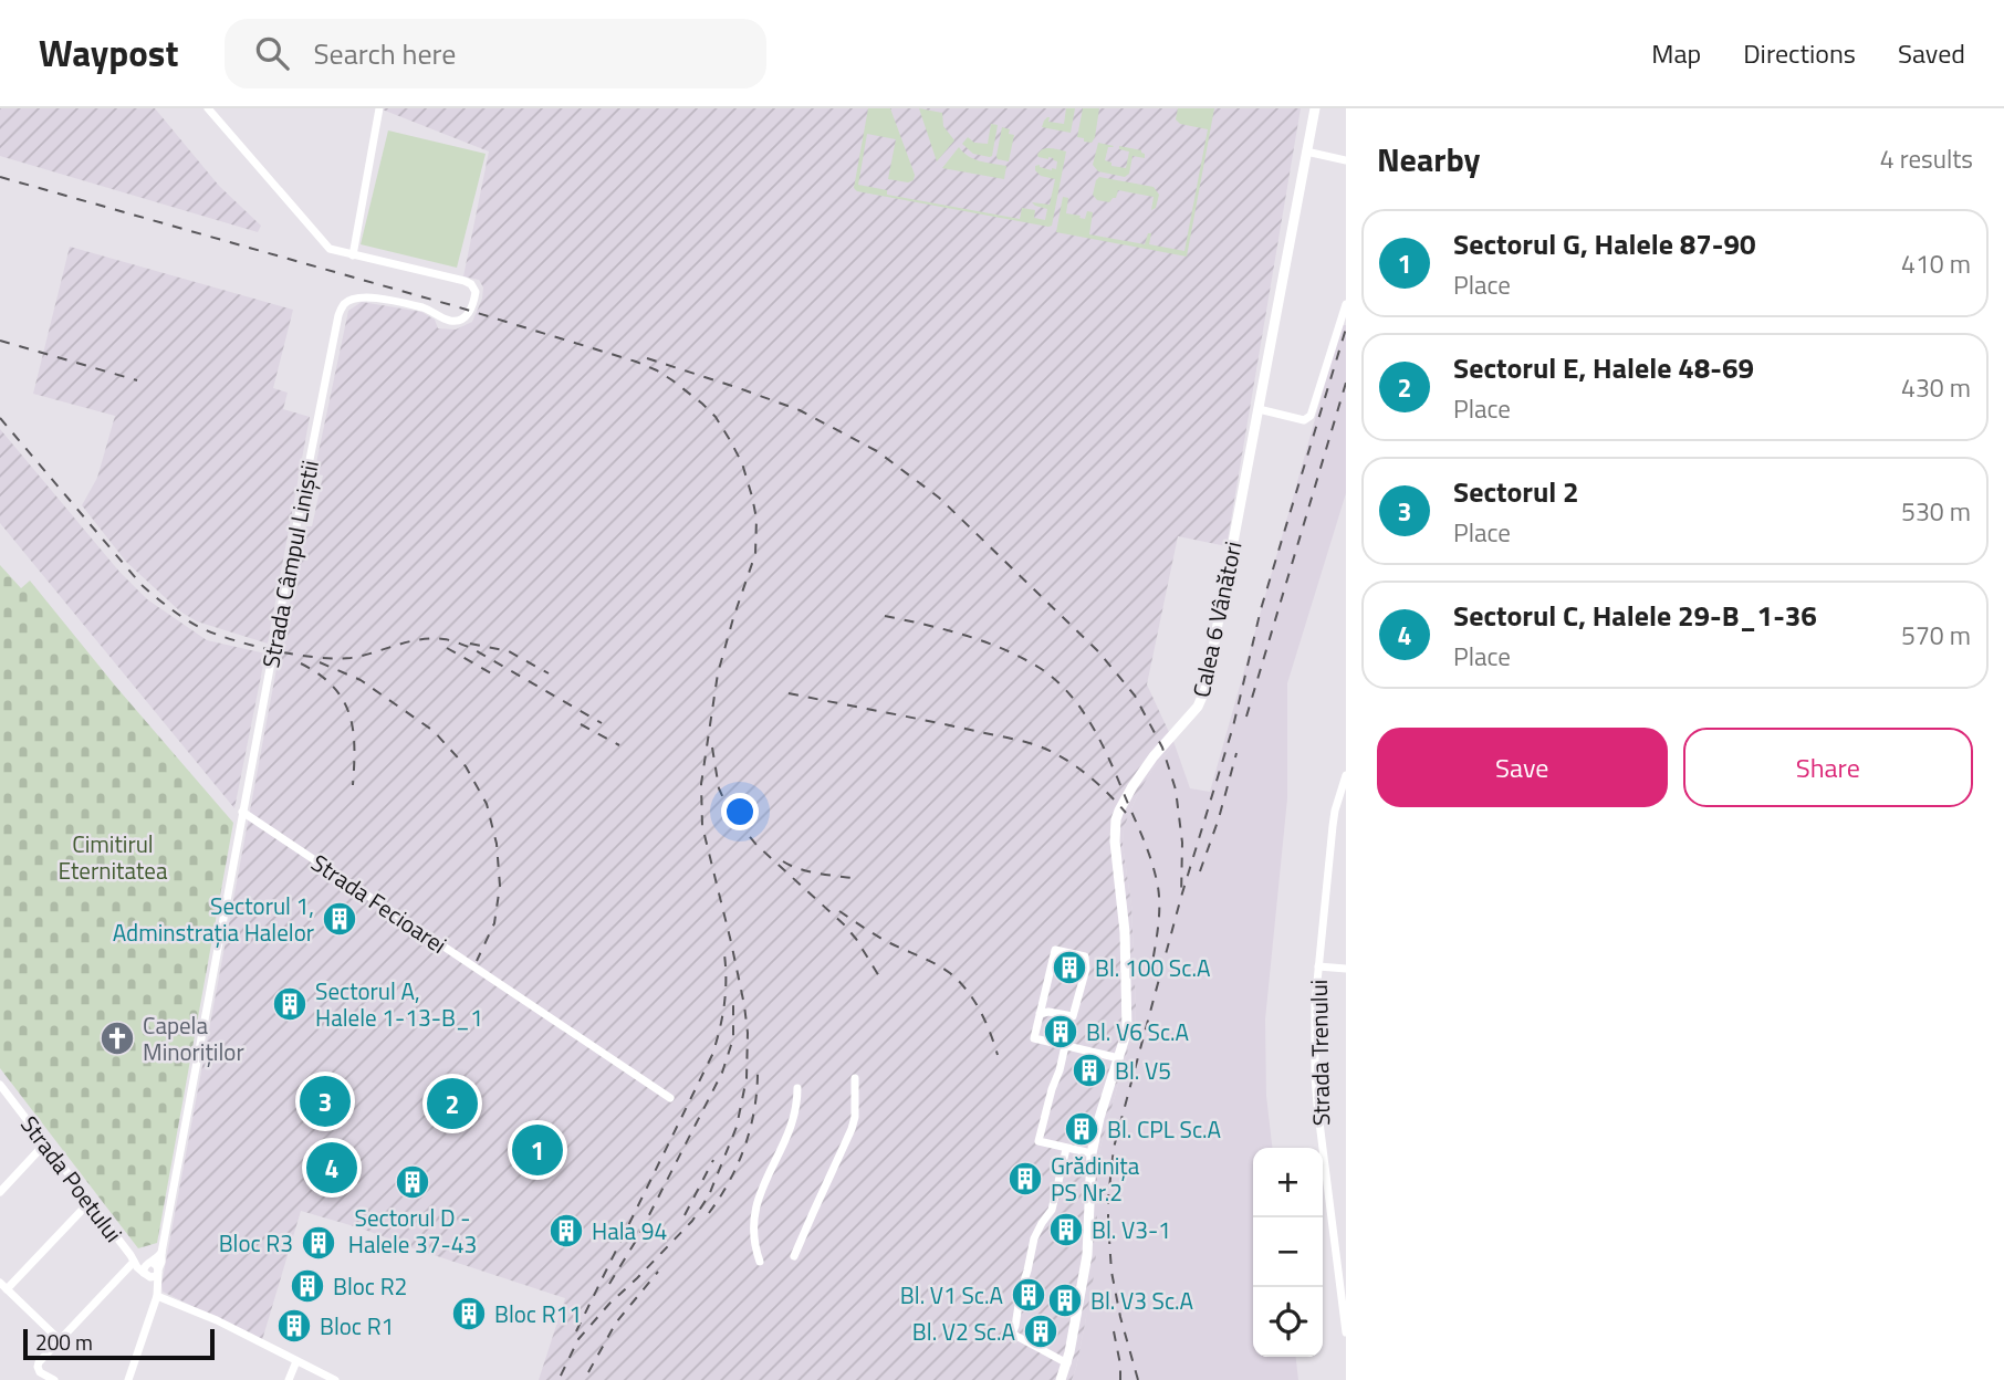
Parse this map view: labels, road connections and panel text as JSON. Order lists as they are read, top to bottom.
{
  "streets": {
    "main road": ["Calea 6 Vânători"],
    "street": [
      "Strada Câmpul Liniștii",
      "Strada Fecioarei",
      "Strada Trenului",
      "Strada Poetului"
    ]
  },
  "crossings": [
    ["Strada Câmpul Liniștii", "Strada Fecioarei"]
  ],
  "parks": ["Cimitirul Eternitatea"],
  "places": {
    "building": [
      "Sectorul 1, Adminstrația Halelor",
      "Bl. 100 Sc.A",
      "Sectorul A, Halele 1-13-B_1",
      "Bl. V6 Sc.A",
      "Bl. V5",
      "Bl. CPL Sc.A",
      "Grădinița PS Nr.2",
      "Sectorul D - Halele 37-43",
      "Bl. V3-1",
      "Hala 94",
      "Bloc R3",
      "Bloc R2",
      "Bl. V1 Sc.A",
      "Bl. V3 Sc.A",
      "Bloc R11",
      "Bloc R1",
      "Bl. V2 Sc.A"
    ],
    "church": ["Capela Minoriților"]
  },
  "scale_bar": "200 m",
  "page": {
    "header": "Waypost",
    "search": "Search here",
    "nav": ["Map", "Directions", "Saved"],
    "heading": ["Nearby", "4 results"],
    "list": [
      {
        "mark": "1",
        "name": "Sectorul G, Halele 87-90",
        "note": "Place",
        "value": "410 m"
      },
      {
        "mark": "2",
        "name": "Sectorul E, Halele 48-69",
        "note": "Place",
        "value": "430 m"
      },
      {
        "mark": "3",
        "name": "Sectorul 2",
        "note": "Place",
        "value": "530 m"
      },
      {
        "mark": "4",
        "name": "Sectorul C, Halele 29-B_1-36",
        "note": "Place",
        "value": "570 m"
      }
    ],
    "buttons": ["Save", "Share"],
    "pins": [
      "3",
      "2",
      "1",
      "4"
    ],
    "map_buttons": ["+", "−"],
    "scale": "200 m"
  }
}
